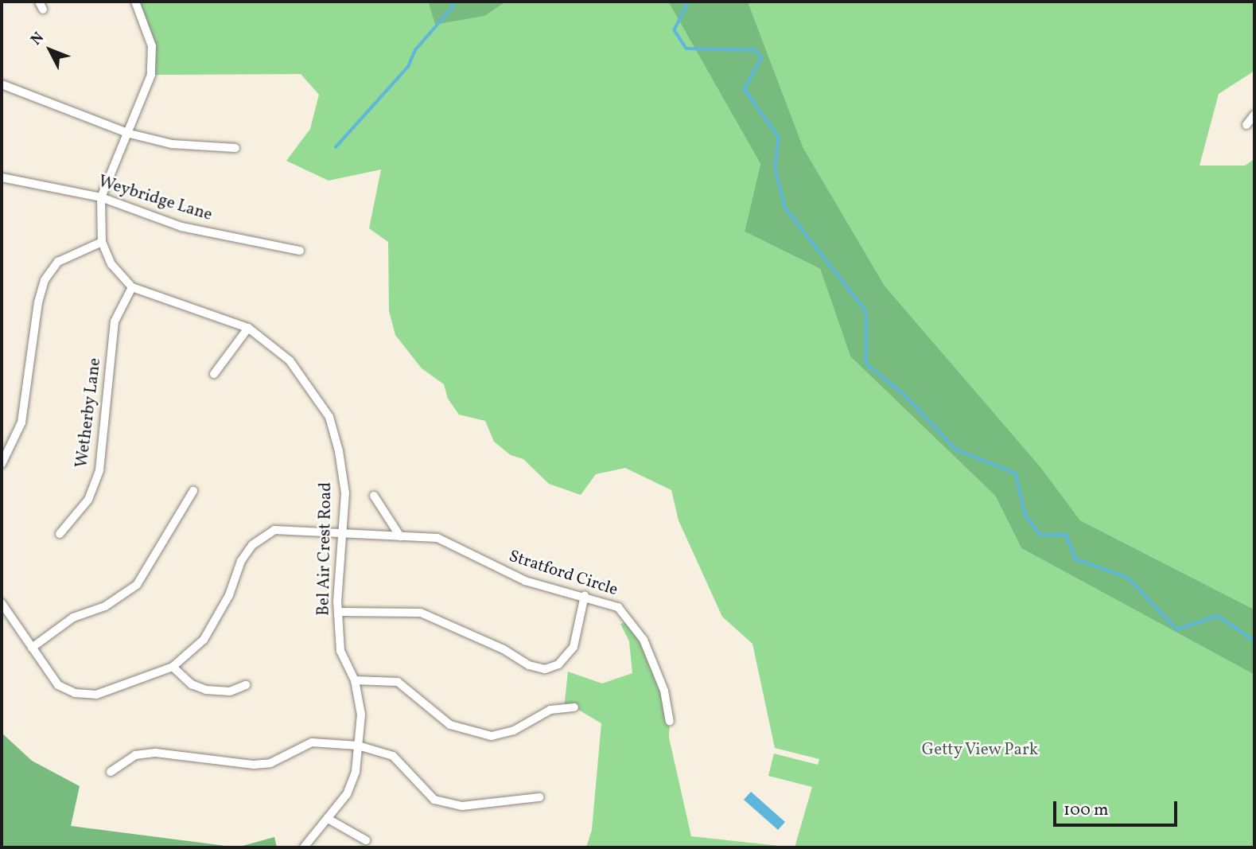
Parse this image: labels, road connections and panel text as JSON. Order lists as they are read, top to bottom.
{
  "streets": {
    "street": [
      "Weybridge Lane",
      "Wetherby Lane",
      "Bel Air Crest Road",
      "Stratford Circle"
    ]
  },
  "crossings": [
    ["Weybridge Lane", "Bel Air Crest Road"],
    ["Wetherby Lane", "Bel Air Crest Road"],
    ["Bel Air Crest Road", "Stratford Circle"]
  ],
  "parks": ["Getty View Park"],
  "scale_bar": "100 m",
  "north": "top left"
}
